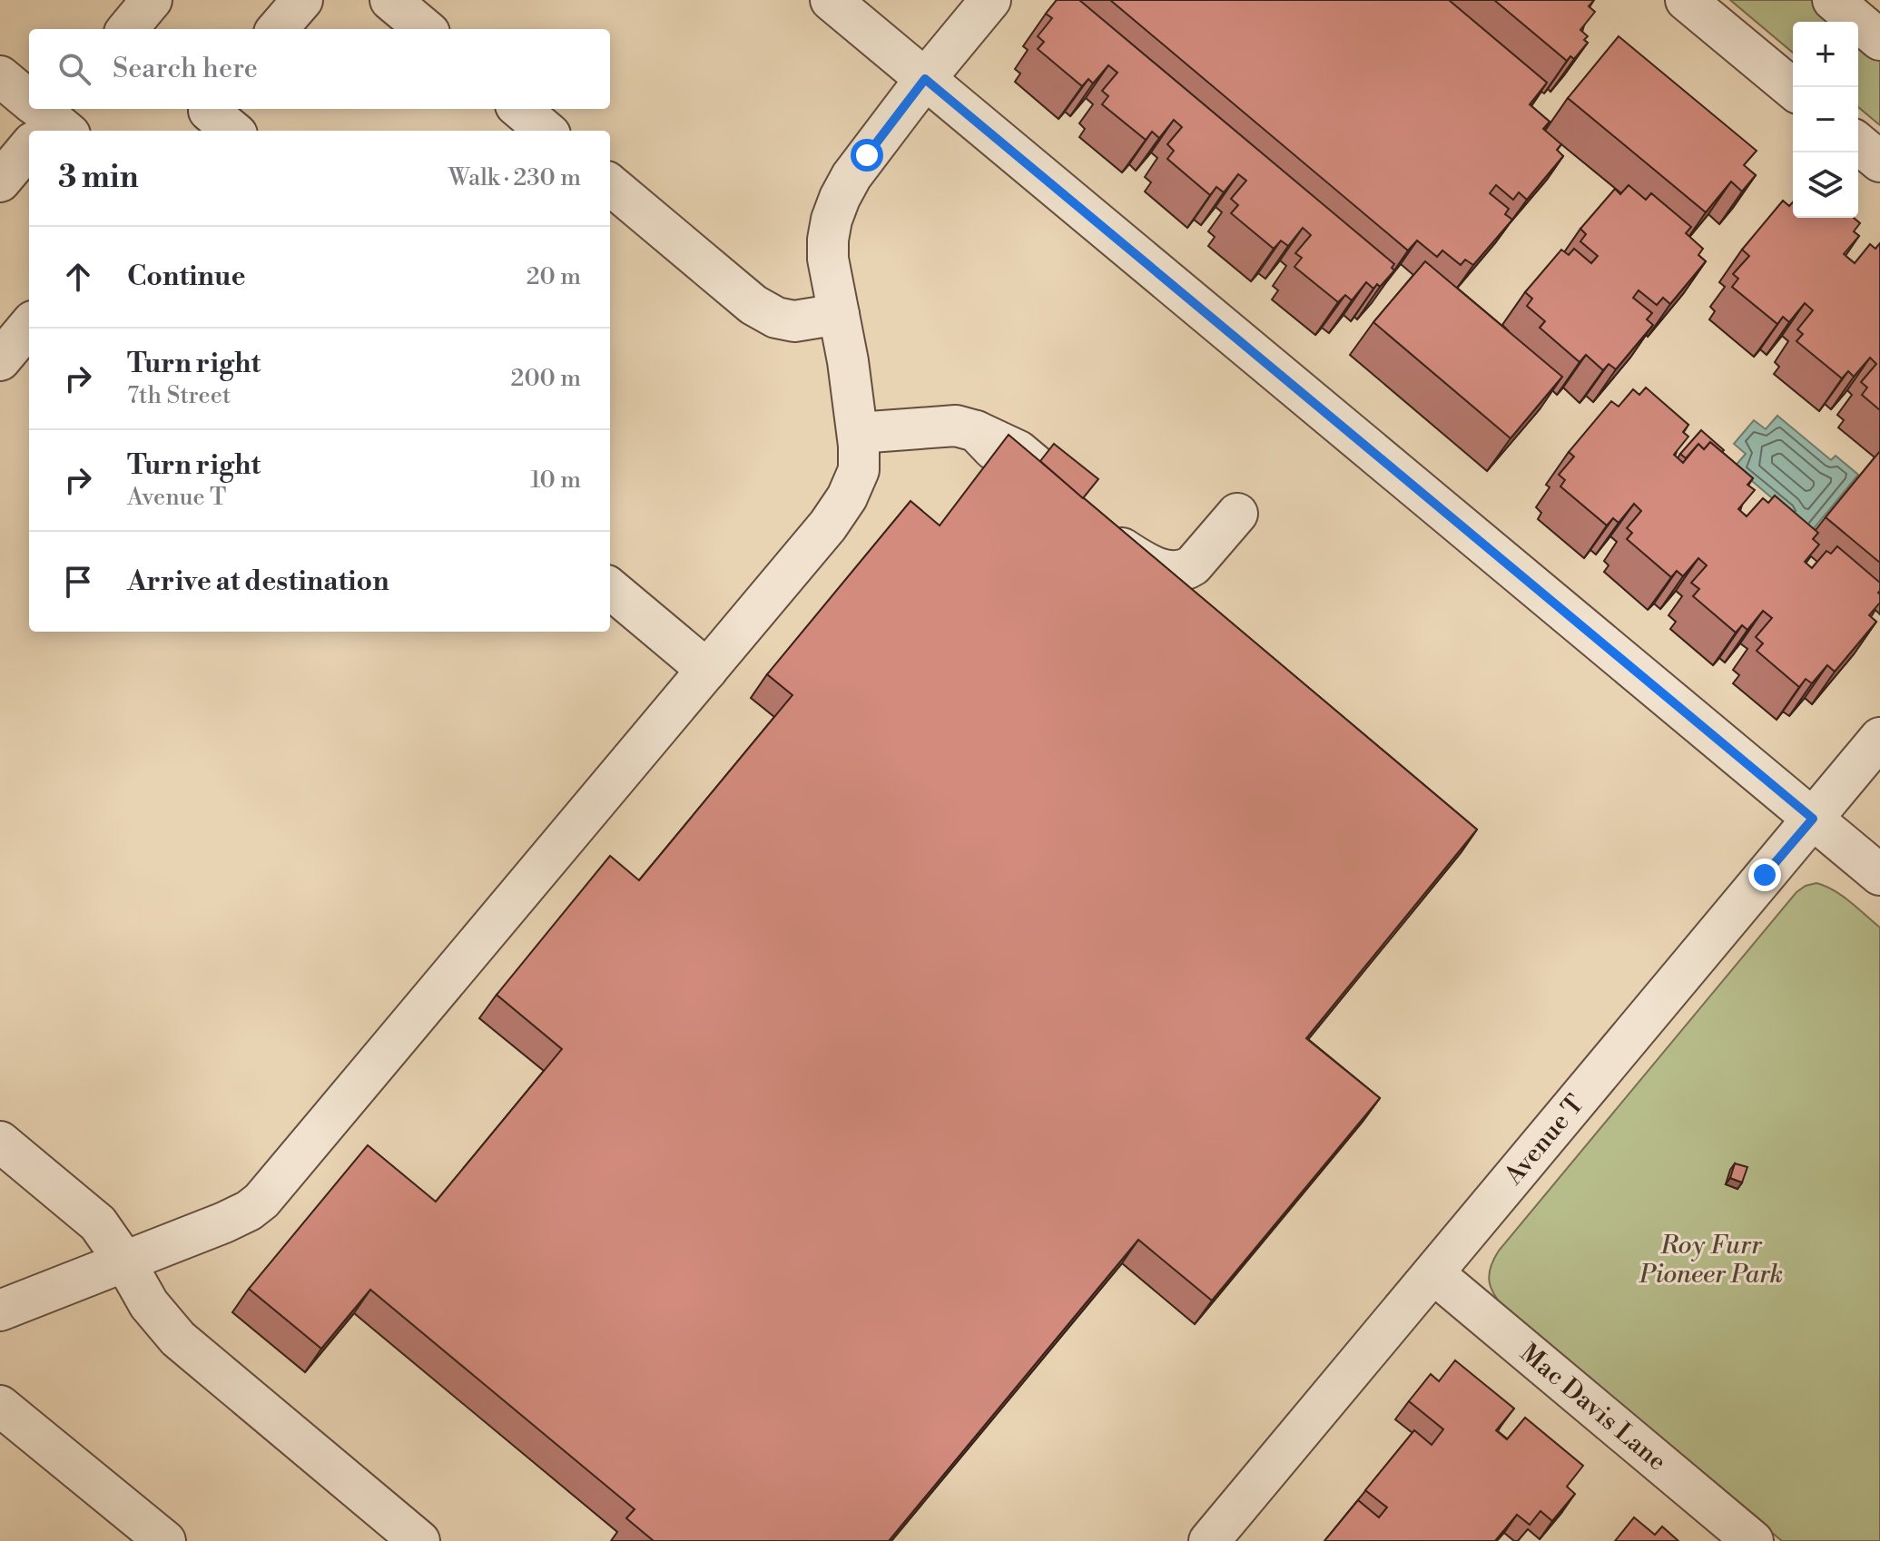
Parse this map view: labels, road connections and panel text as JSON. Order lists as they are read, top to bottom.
{
  "streets": {
    "street": ["Avenue T", "Mac Davis Lane"]
  },
  "crossings": [
    ["Avenue T", "Mac Davis Lane"]
  ],
  "parks": ["Roy Furr Pioneer Park"],
  "page": {
    "map_buttons": ["+", "−"],
    "search": "Search here",
    "heading": ["3 min", "Walk · 230 m"],
    "list": [
      ["Continue", "20 m"],
      ["Turn right", "7th Street", "200 m"],
      ["Turn right", "Avenue T", "10 m"],
      "Arrive at destination"
    ]
  }
}
